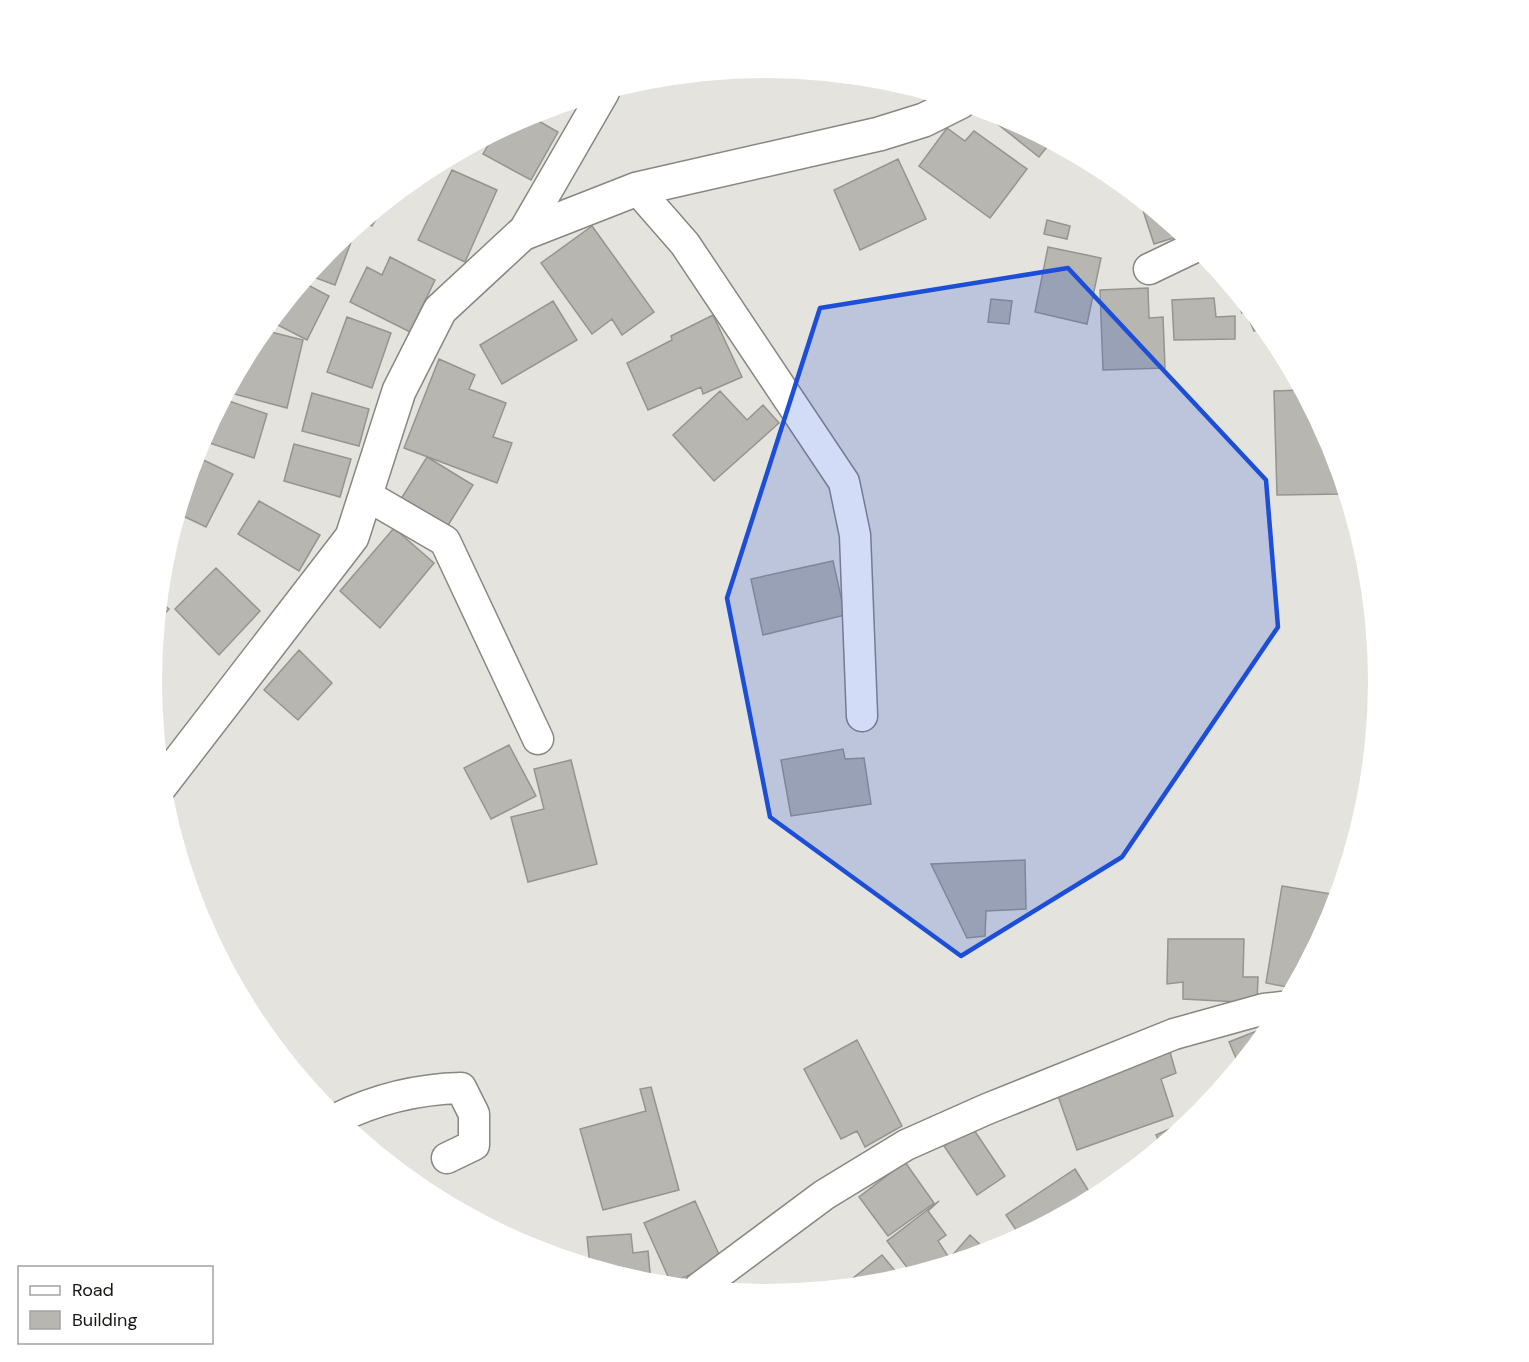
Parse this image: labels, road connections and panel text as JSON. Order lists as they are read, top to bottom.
{
  "legend": ["Road", "Building"]
}
